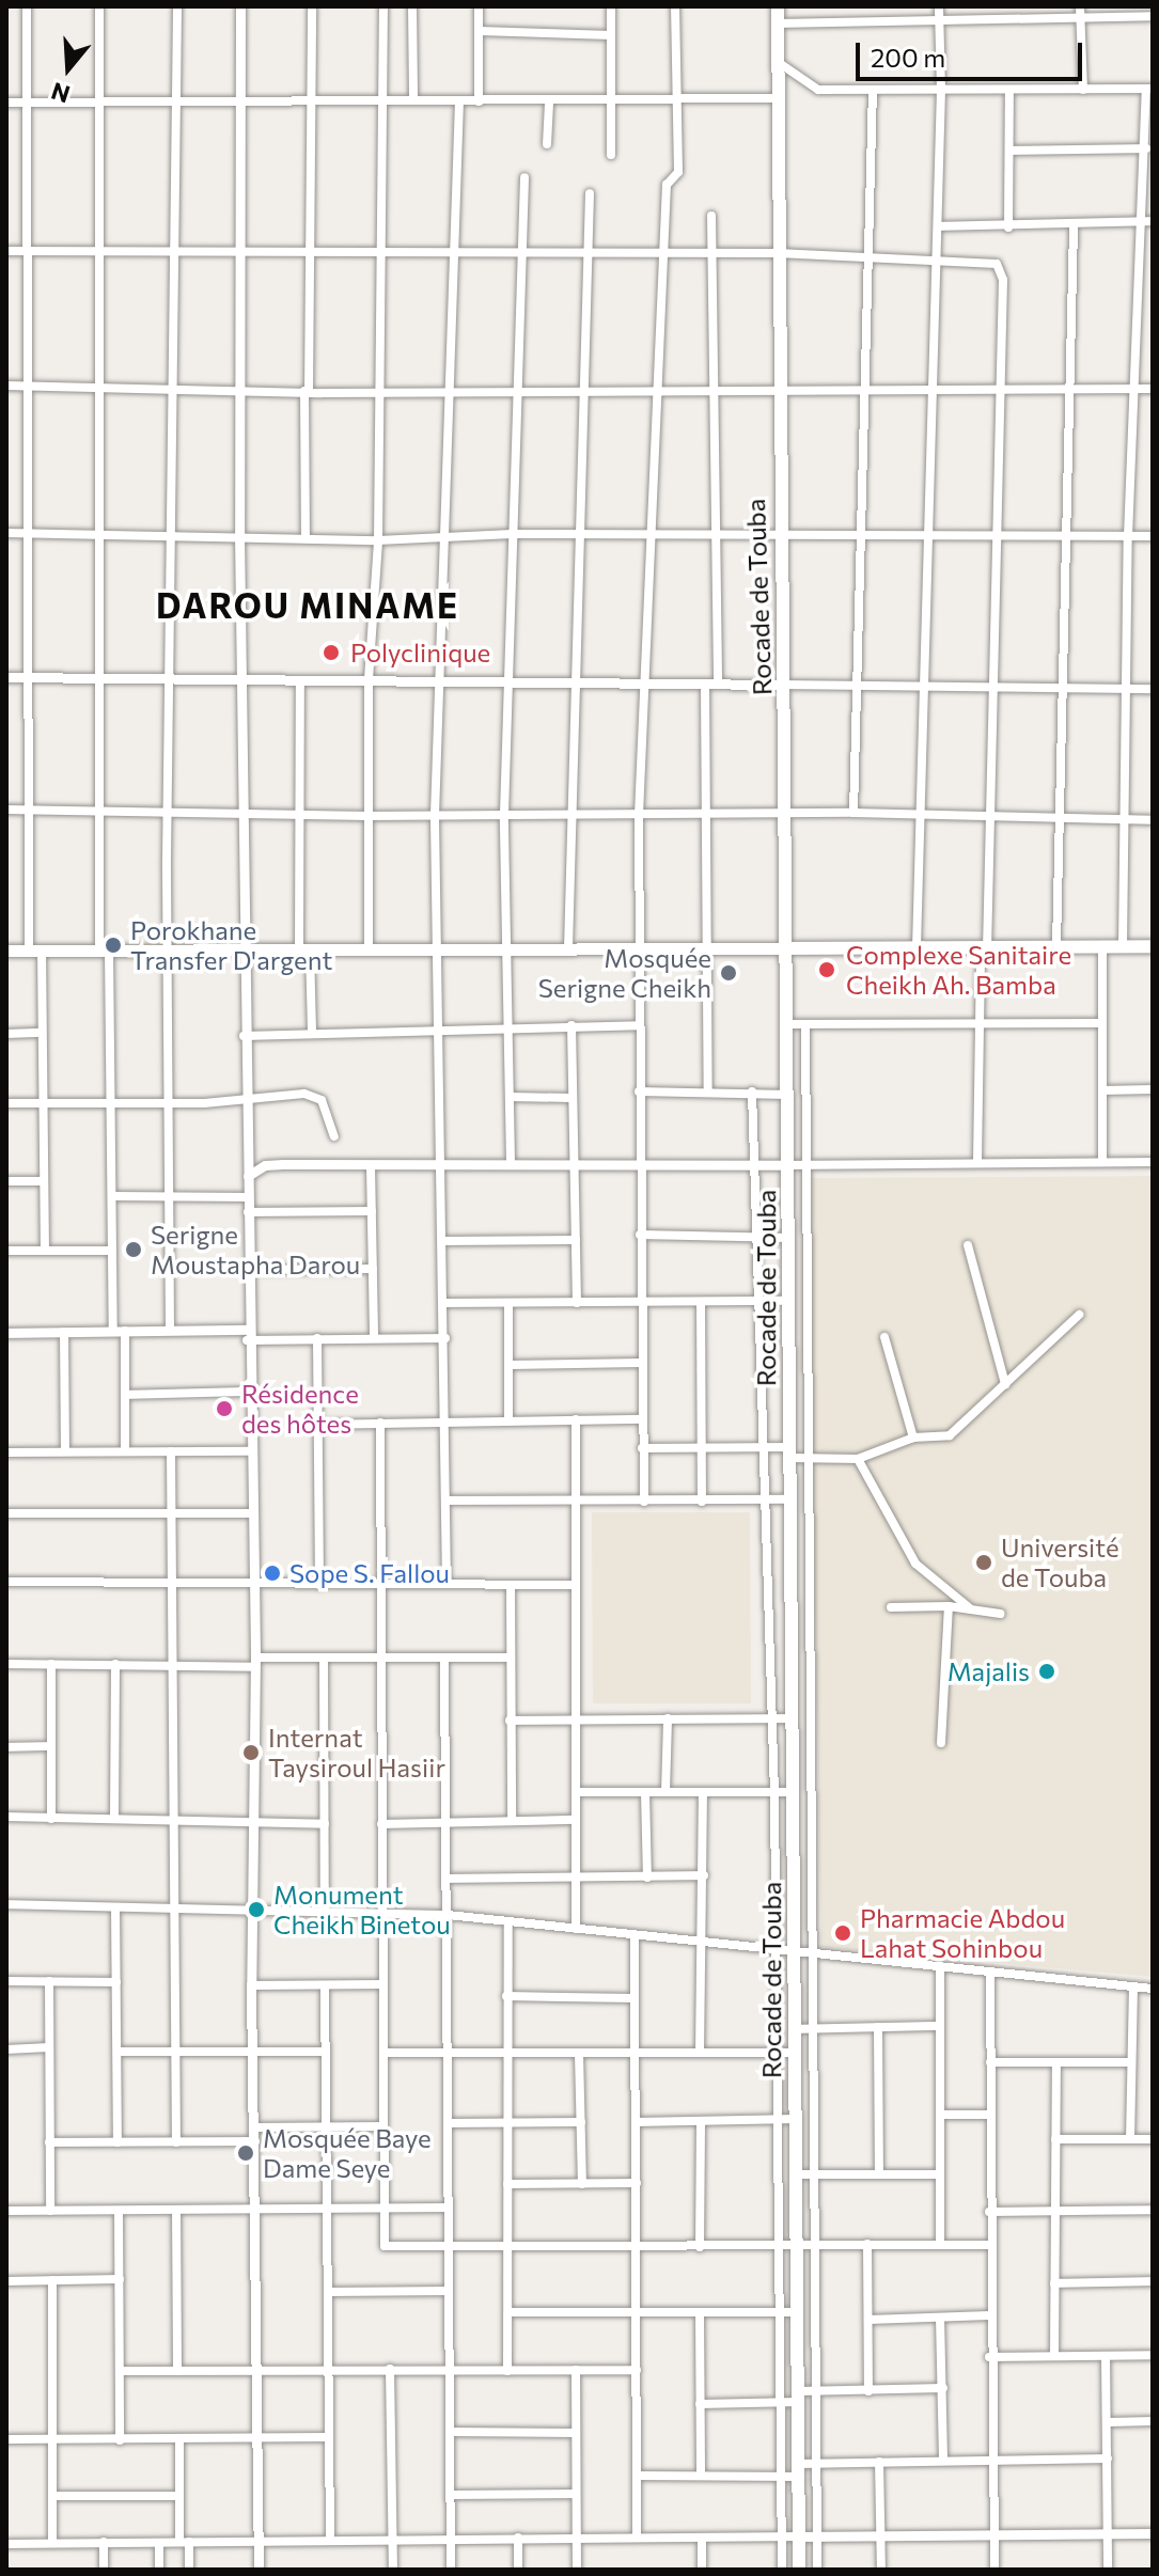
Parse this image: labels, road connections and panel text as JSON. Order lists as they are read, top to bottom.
{
  "streets": {
    "main road": ["Rocade de Touba"]
  },
  "districts": ["DAROU MINAME"],
  "places": [
    "Polyclinique",
    "Porokhane Transfer D'argent",
    "Complexe Sanitaire Cheikh Ah. Bamba",
    "Mosquée Serigne Cheikh",
    "Serigne Moustapha Darou",
    "Résidence des hôtes",
    "Université de Touba",
    "Sope S. Fallou",
    "Majalis",
    "Internat Taysiroul Hasiir",
    "Monument Cheikh Binetou",
    "Pharmacie Abdou Lahat Sohinbou",
    "Mosquée Baye Dame Seye"
  ],
  "scale_bar": "200 m",
  "north": "bottom"
}
